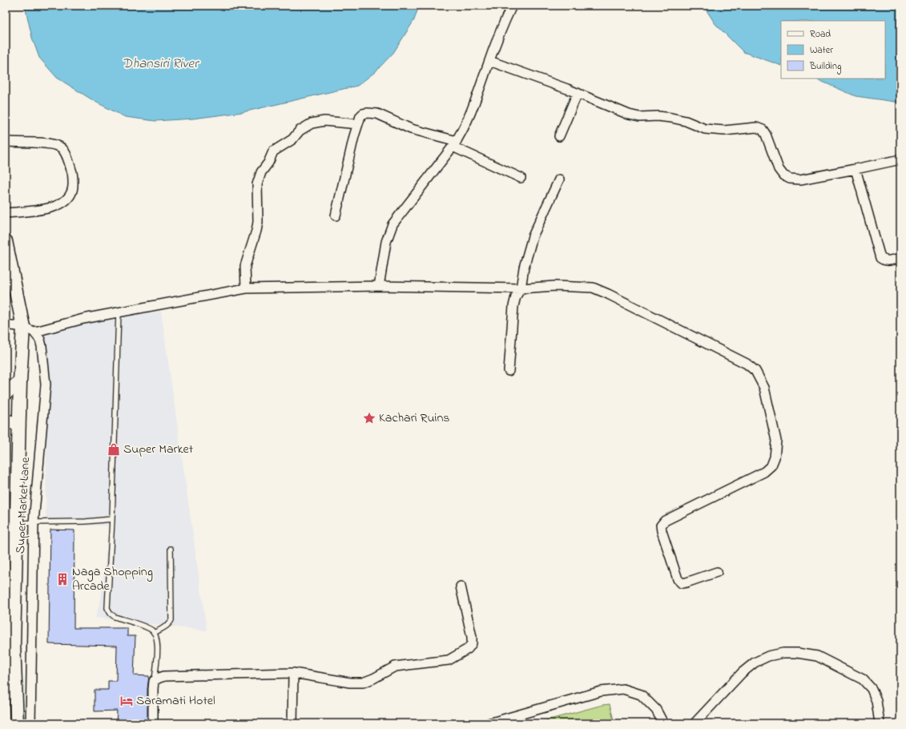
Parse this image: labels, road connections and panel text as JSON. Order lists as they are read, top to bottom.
{
  "streets": {
    "street": ["Super Market Lane"]
  },
  "water": ["Dhansiri River"],
  "places": {
    "place": ["Kachari Ruins"],
    "shop": ["Super Market"],
    "building": ["Naga Shopping Arcade"],
    "hotel": ["Saramati Hotel"]
  },
  "legend": ["Road", "Water", "Building"]
}
